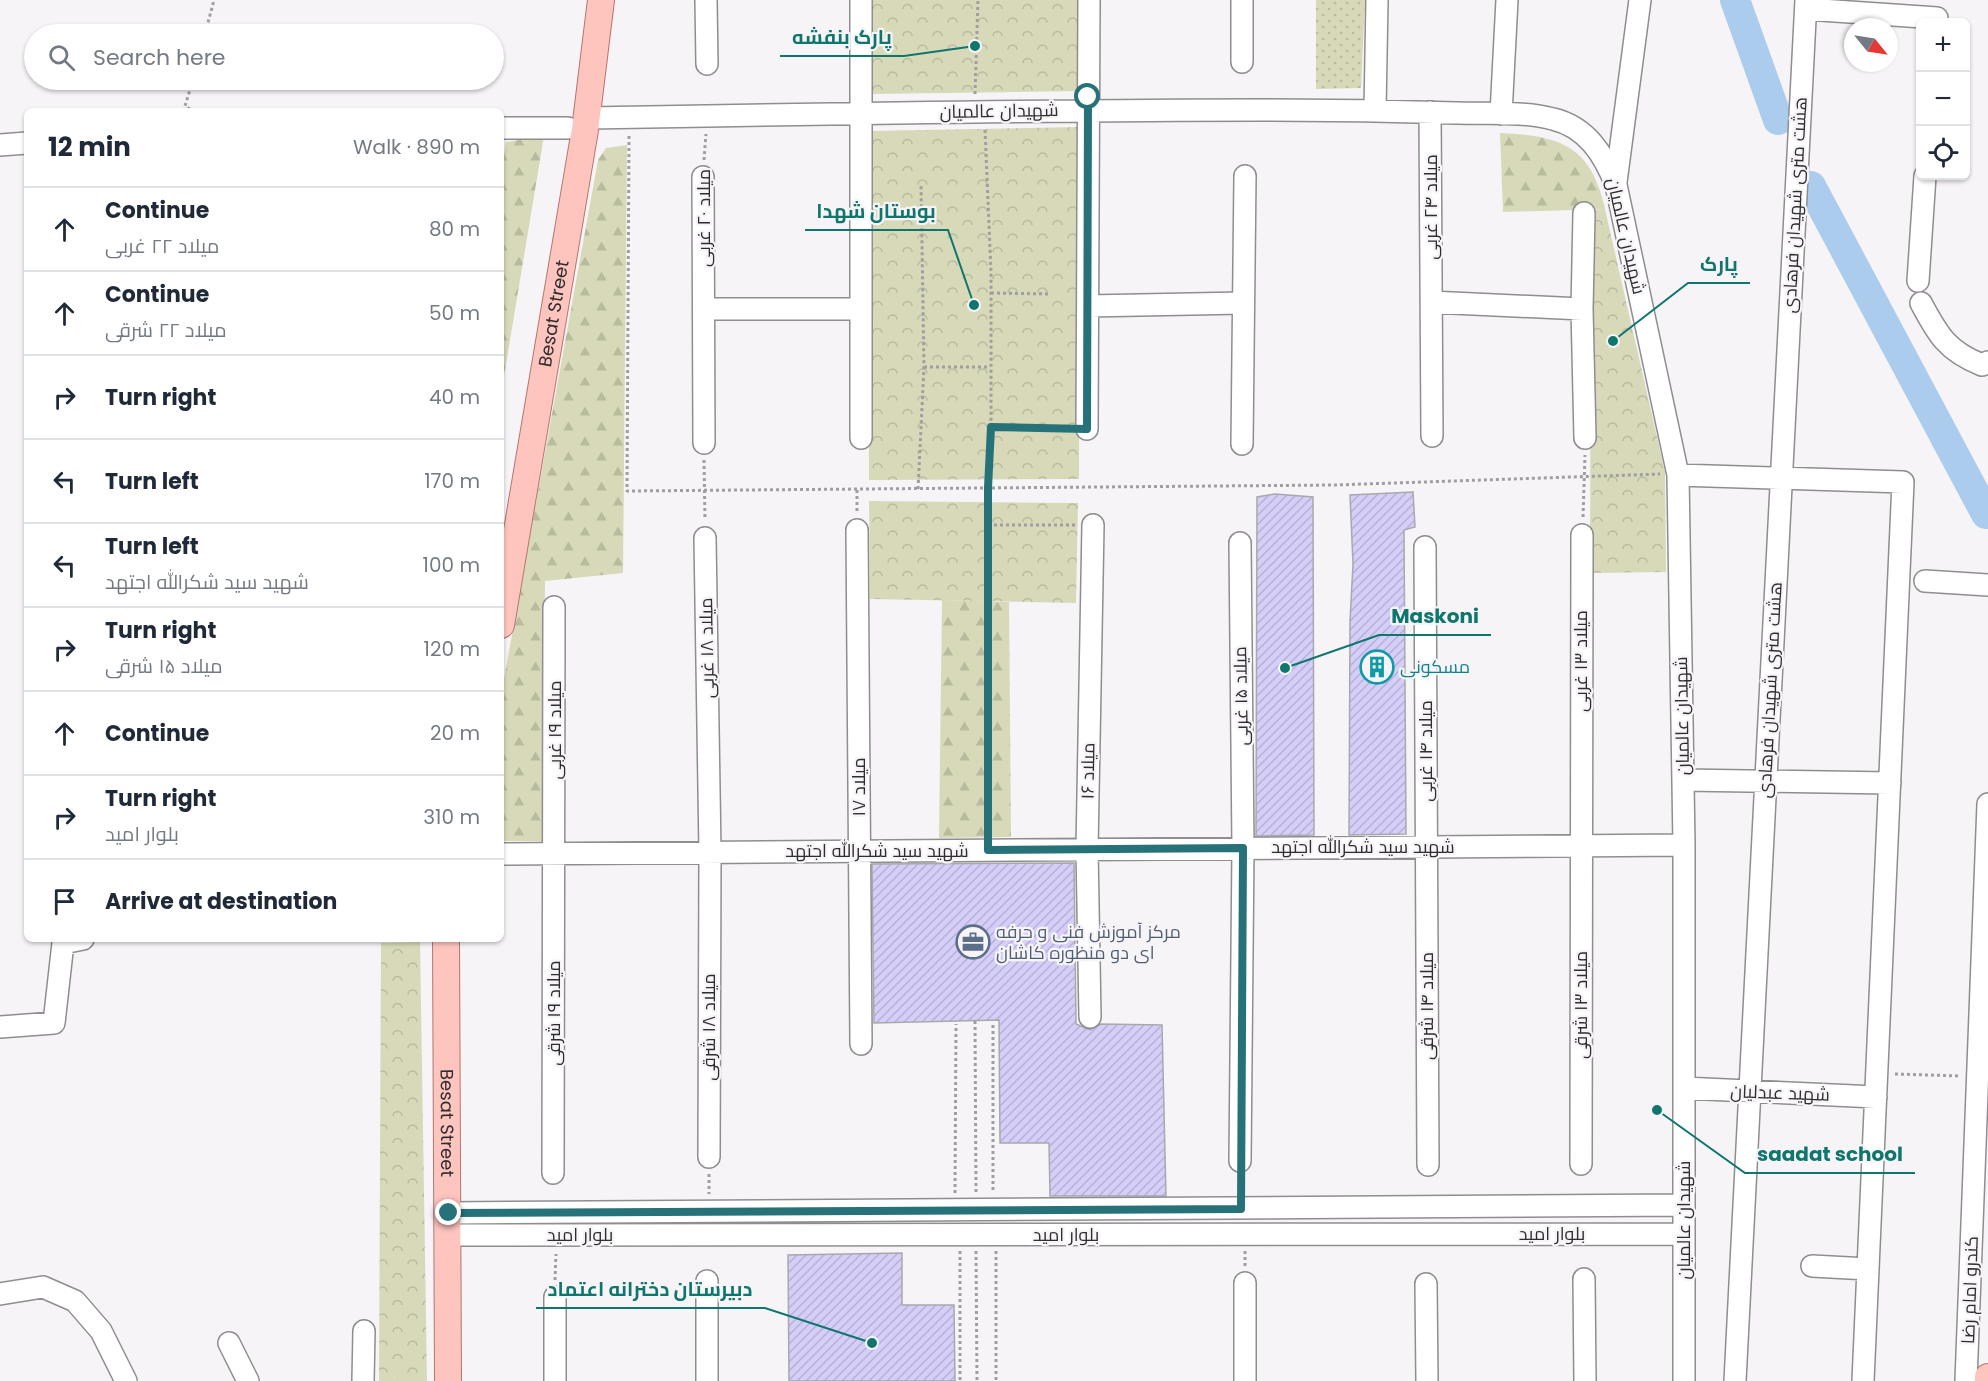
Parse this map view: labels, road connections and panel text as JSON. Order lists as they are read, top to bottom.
{
  "streets": {
    "main road": ["Besat Street"],
    "street": [
      "شهیدان عالمیان",
      "هشت متری شهیدان فرهادی",
      "میلاد ۲۴ غربی",
      "میلاد ۲۰ غربی",
      "میلاد ۱۸ غربی",
      "میلاد ۱۳ غربی",
      "میلاد ۱۵ غربی",
      "میلاد ۱۹ غربی",
      "میلاد ۱۴ غربی",
      "میلاد ۱۶",
      "میلاد ۱۷",
      "شهید سید شکرالله اجتهد",
      "میلاد ۱۳ شرقی",
      "میلاد ۱۴ شرقی",
      "میلاد ۱۹ شرقی",
      "میلاد ۱۸ شرقی",
      "شهید عبدلیان",
      "بلوار امید",
      "کندرو امام رضا"
    ]
  },
  "crossings": [
    ["شهیدان عالمیان", "میلاد ۲۴ غربی"],
    ["شهیدان عالمیان", "Besat Street"],
    ["شهیدان عالمیان", "شهید سید شکرالله اجتهد"],
    ["شهیدان عالمیان", "شهید عبدلیان"],
    ["شهیدان عالمیان", "بلوار امید"],
    ["هشت متری شهیدان فرهادی", "شهید عبدلیان"],
    ["Besat Street", "بلوار امید"],
    ["میلاد ۱۸ غربی", "شهید سید شکرالله اجتهد"],
    ["میلاد ۱۸ غربی", "میلاد ۱۸ شرقی"],
    ["میلاد ۱۳ غربی", "شهید سید شکرالله اجتهد"],
    ["میلاد ۱۳ غربی", "میلاد ۱۳ شرقی"],
    ["میلاد ۱۵ غربی", "شهید سید شکرالله اجتهد"],
    ["میلاد ۱۹ غربی", "شهید سید شکرالله اجتهد"],
    ["میلاد ۱۹ غربی", "میلاد ۱۹ شرقی"],
    ["میلاد ۱۴ غربی", "شهید سید شکرالله اجتهد"],
    ["میلاد ۱۴ غربی", "میلاد ۱۴ شرقی"],
    ["میلاد ۱۶", "شهید سید شکرالله اجتهد"],
    ["میلاد ۱۷", "شهید سید شکرالله اجتهد"],
    ["شهید سید شکرالله اجتهد", "میلاد ۱۳ شرقی"],
    ["شهید سید شکرالله اجتهد", "میلاد ۱۴ شرقی"],
    ["شهید سید شکرالله اجتهد", "میلاد ۱۹ شرقی"],
    ["شهید سید شکرالله اجتهد", "میلاد ۱۸ شرقی"]
  ],
  "places": {
    "other": [
      "پارک بنفشه",
      "بوستان شهدا",
      "پارک",
      "Maskoni",
      "saadat school",
      "دبیرستان دخترانه اعتماد"
    ],
    "building": ["مسکونی"],
    "office": ["مرکز آموزش فنی و حرفه ای دو منظوره کاشان"]
  },
  "north": "bottom right",
  "page": {
    "map_buttons": ["+", "−"],
    "search": "Search here",
    "heading": ["12 min", "Walk · 890 m"],
    "list": [
      ["Continue", "میلاد ۲۲ غربی", "80 m"],
      ["Continue", "میلاد ۲۲ شرقی", "50 m"],
      ["Turn right", "40 m"],
      ["Turn left", "170 m"],
      ["Turn left", "شهید سید شکرالله اجتهد", "100 m"],
      ["Turn right", "میلاد ۱۵ شرقی", "120 m"],
      ["Continue", "20 m"],
      ["Turn right", "بلوار امید", "310 m"],
      "Arrive at destination"
    ]
  }
}
